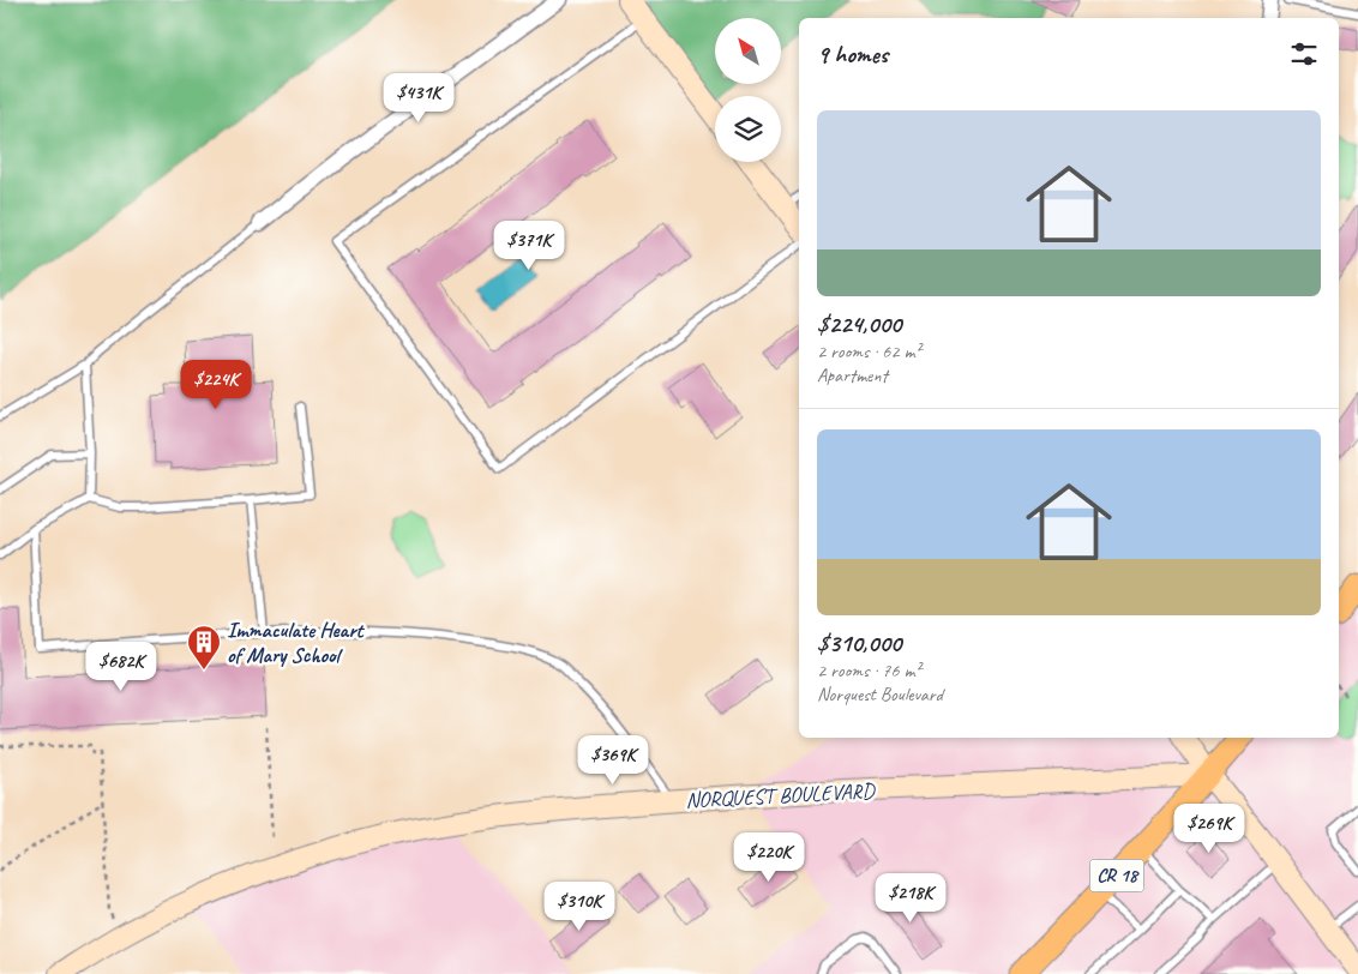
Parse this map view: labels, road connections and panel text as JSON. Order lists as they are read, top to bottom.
{
  "streets": {
    "main road": ["CR 18"],
    "street": ["NORQUEST BOULEVARD"]
  },
  "crossings": [
    ["NORQUEST BOULEVARD", "CR 18"]
  ],
  "places": {
    "building": ["Immaculate Heart of Mary School"]
  },
  "north": "top left",
  "page": {
    "heading": "9 homes",
    "price": [
      "$431K",
      "$371K",
      "$224K",
      "$682K",
      "$369K",
      "$269K",
      "$220K",
      "$218K",
      "$310K"
    ],
    "list": [
      {
        "name": "$224,000",
        "note": "2 rooms · 62 m² · Apartment"
      },
      {
        "name": "$310,000",
        "note": "2 rooms · 76 m² · Norquest Boulevard"
      }
    ]
  }
}
